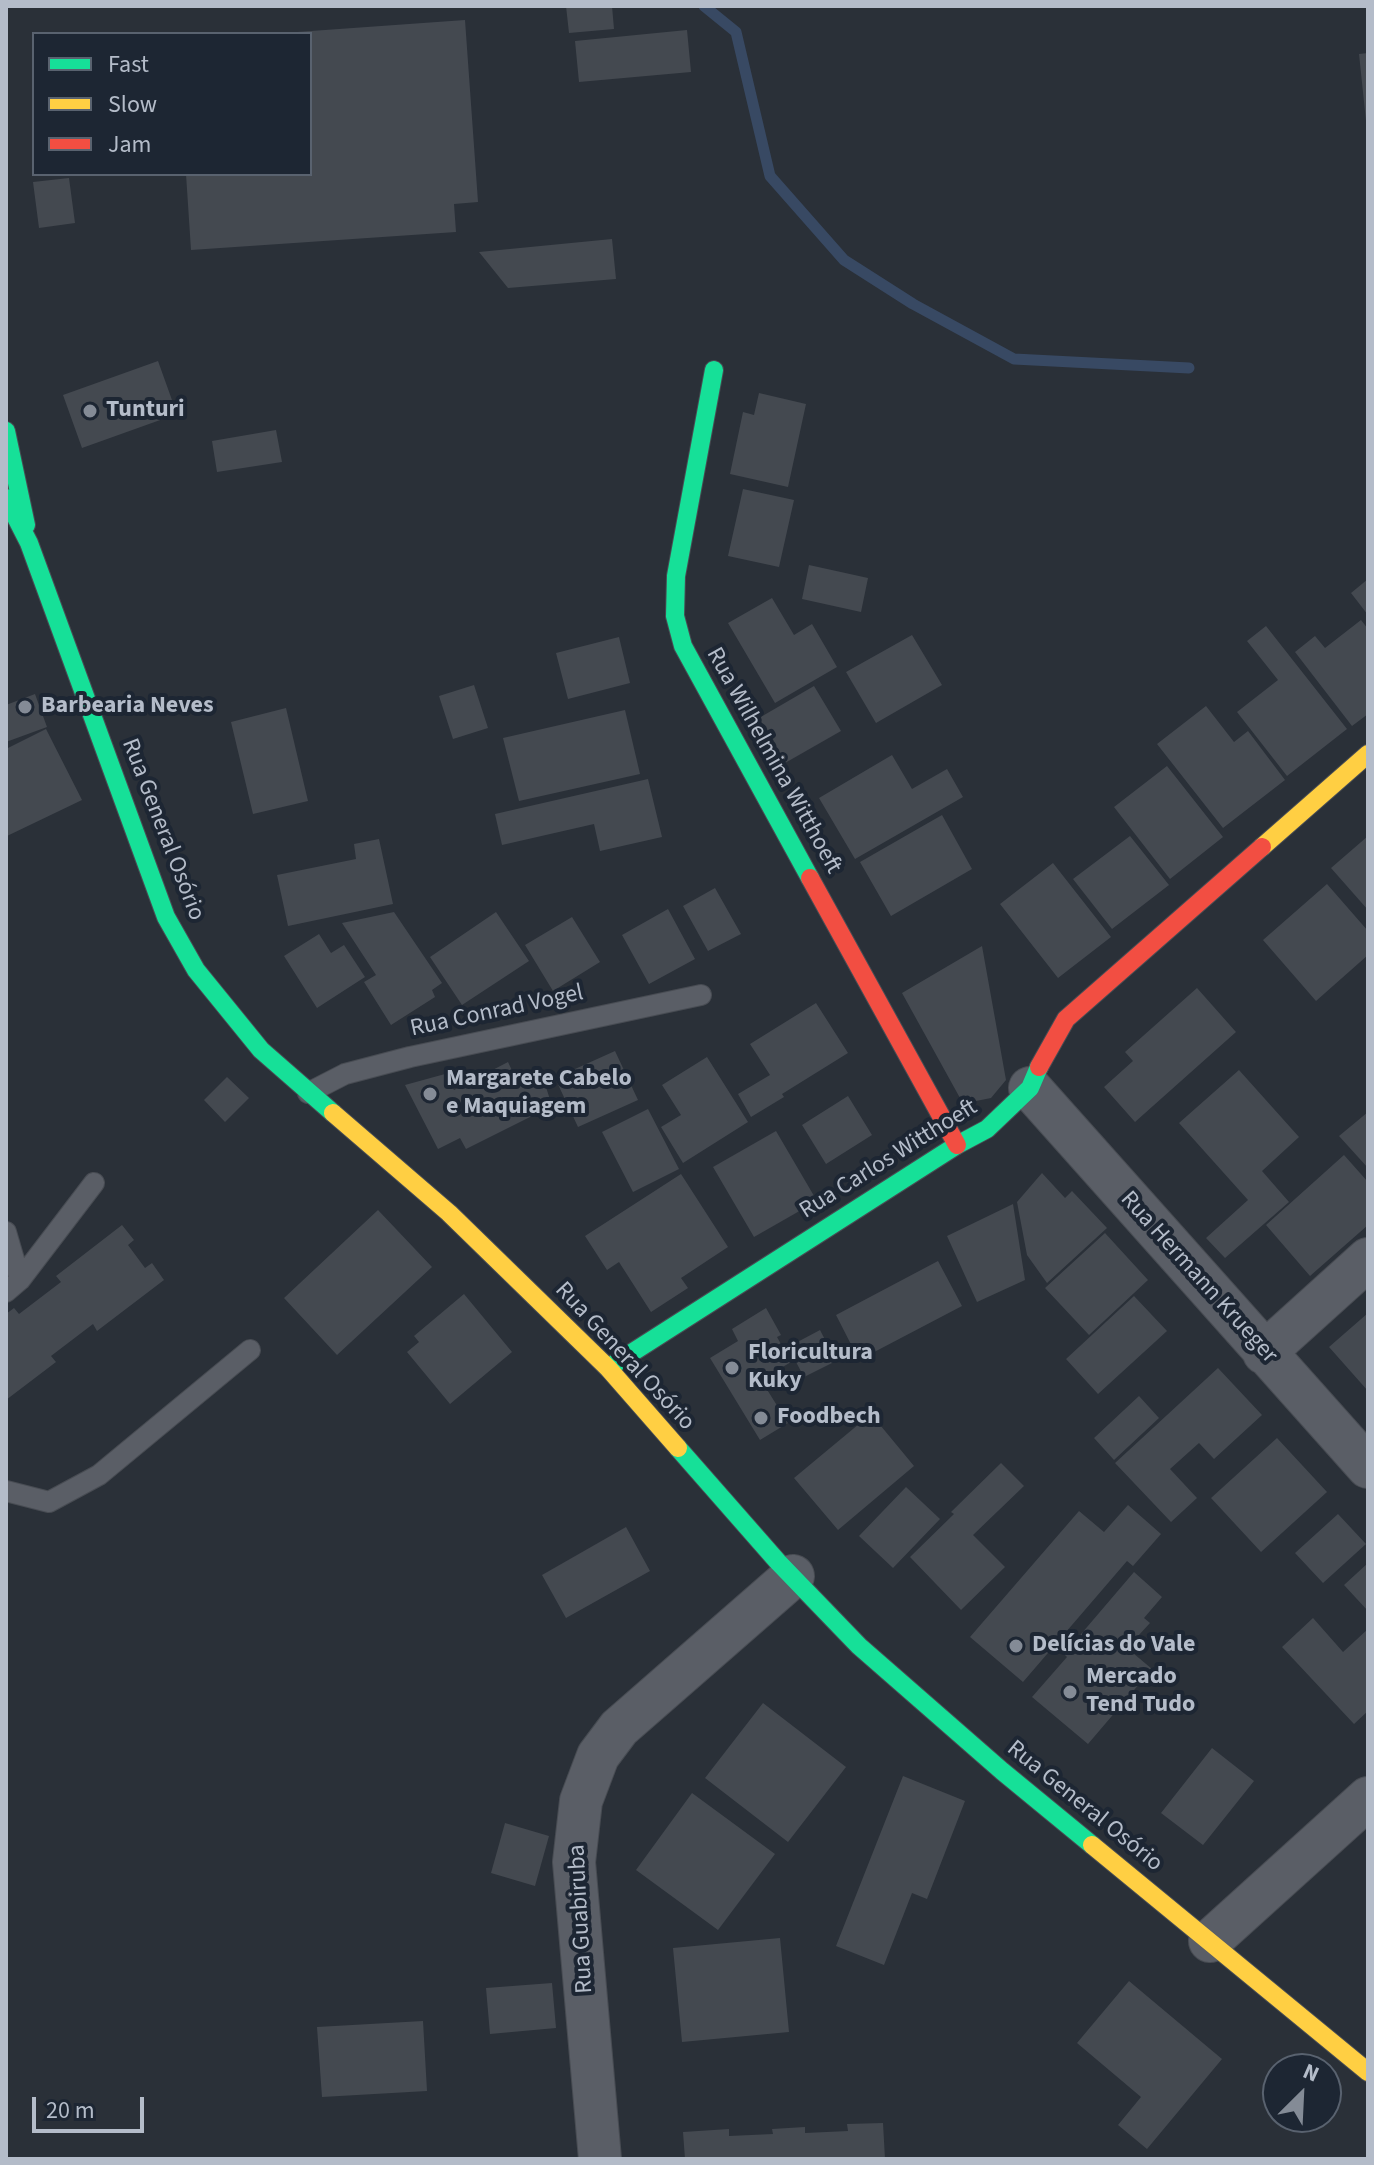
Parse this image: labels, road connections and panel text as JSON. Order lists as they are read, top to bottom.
{
  "streets": {
    "main road": ["Rua Wilhelmina Witthoeft", "Rua General Osório", "Rua Carlos Witthoeft"],
    "street": ["Rua Hermann Krueger", "Rua Guabiruba"],
    "lane": ["Rua Conrad Vogel"]
  },
  "crossings": [
    ["Rua Wilhelmina Witthoeft", "Rua Carlos Witthoeft"],
    ["Rua General Osório", "Rua Conrad Vogel"],
    ["Rua General Osório", "Rua Carlos Witthoeft"],
    ["Rua General Osório", "Rua Guabiruba"],
    ["Rua Carlos Witthoeft", "Rua Hermann Krueger"]
  ],
  "places": [
    "Tunturi",
    "Barbearia Neves",
    "Margarete Cabelo e Maquiagem",
    "Floricultura Kuky",
    "Foodbech",
    "Delícias do Vale",
    "Mercado Tend Tudo"
  ],
  "legend": ["Fast", "Slow", "Jam"],
  "scale_bar": "20 m",
  "north": "top right"
}
